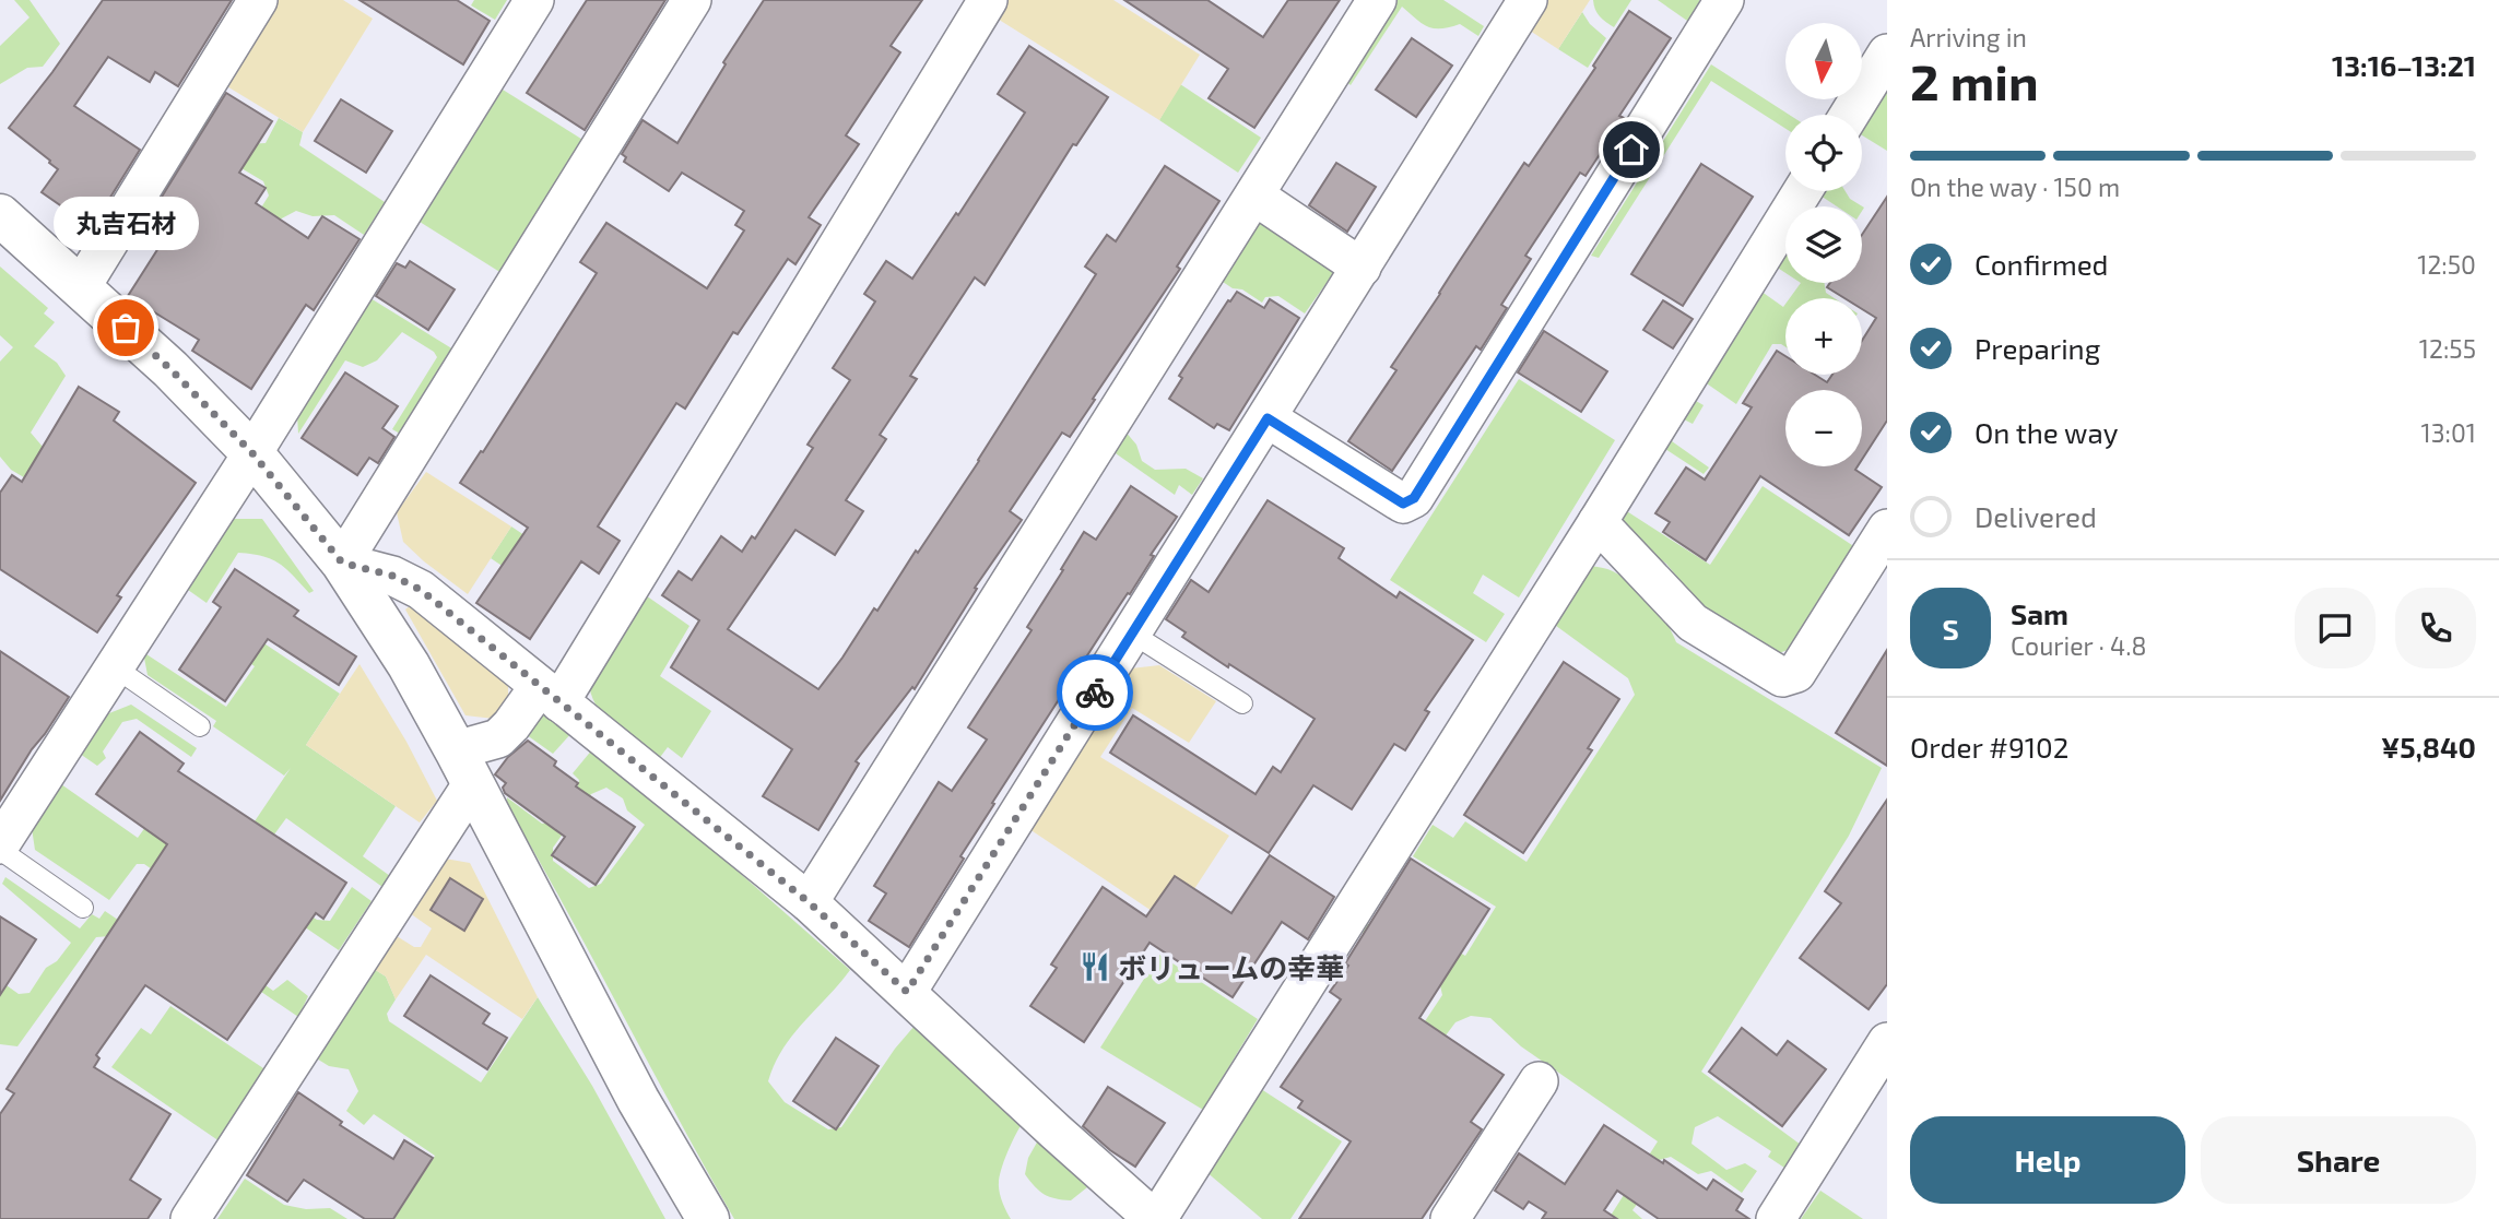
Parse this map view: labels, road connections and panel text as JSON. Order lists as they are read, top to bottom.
{
  "places": {
    "other": ["丸吉石材"],
    "restaurant": ["ボリュームの幸華"]
  },
  "north": "bottom",
  "page": {
    "heading": ["2 min", "Arriving in", "13:16–13:21"],
    "panel": [
      "Sam",
      "Courier · 4.8",
      "Order #9102",
      "¥5,840"
    ],
    "map_buttons": ["+", "−"],
    "bar": "On the way · 150 m",
    "bubble": "丸吉石材",
    "list": [
      ["Confirmed", "12:50"],
      ["Preparing", "12:55"],
      ["On the way", "13:01"],
      "Delivered"
    ],
    "round": "S",
    "buttons": ["Help", "Share"]
  }
}
